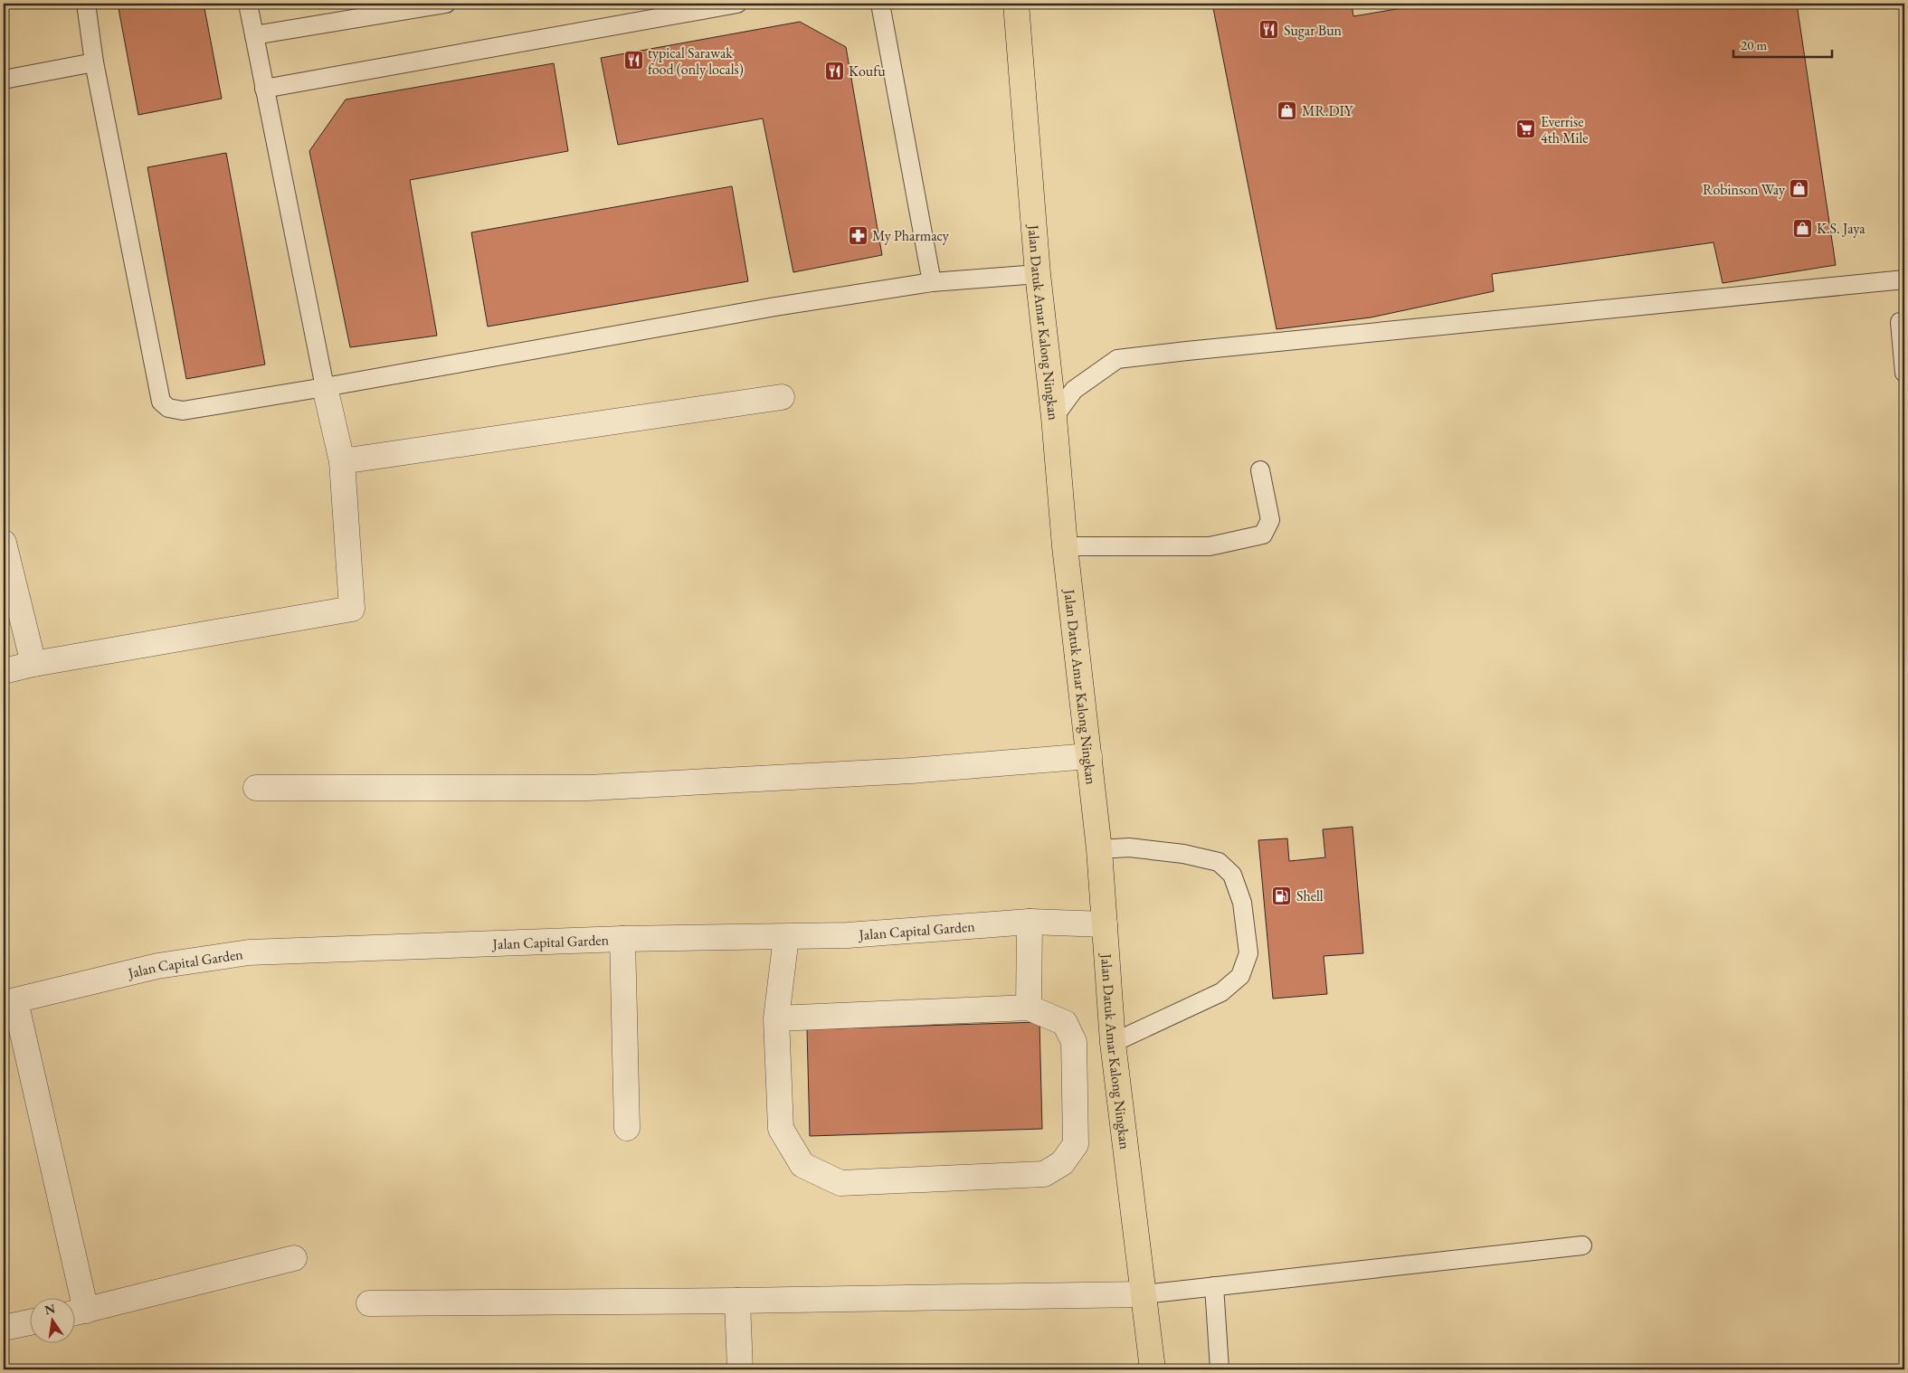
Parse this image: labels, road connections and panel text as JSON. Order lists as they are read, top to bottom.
{
  "streets": {
    "highway": ["Jalan Datuk Amar Kalong Ningkan"],
    "street": ["Jalan Capital Garden"]
  },
  "crossings": [
    ["Jalan Datuk Amar Kalong Ningkan", "Jalan Capital Garden"]
  ],
  "places": {
    "restaurant": ["Sugar Bun", "typical Sarawak food (only locals)", "Koufu"],
    "shop": ["MR.DIY", "Robinson Way", "K.S. Jaya"],
    "supermarket": ["Everrise 4th Mile"],
    "pharmacy": ["My Pharmacy"],
    "fuel station": ["Shell"]
  },
  "scale_bar": "20 m",
  "north": "top"
}
